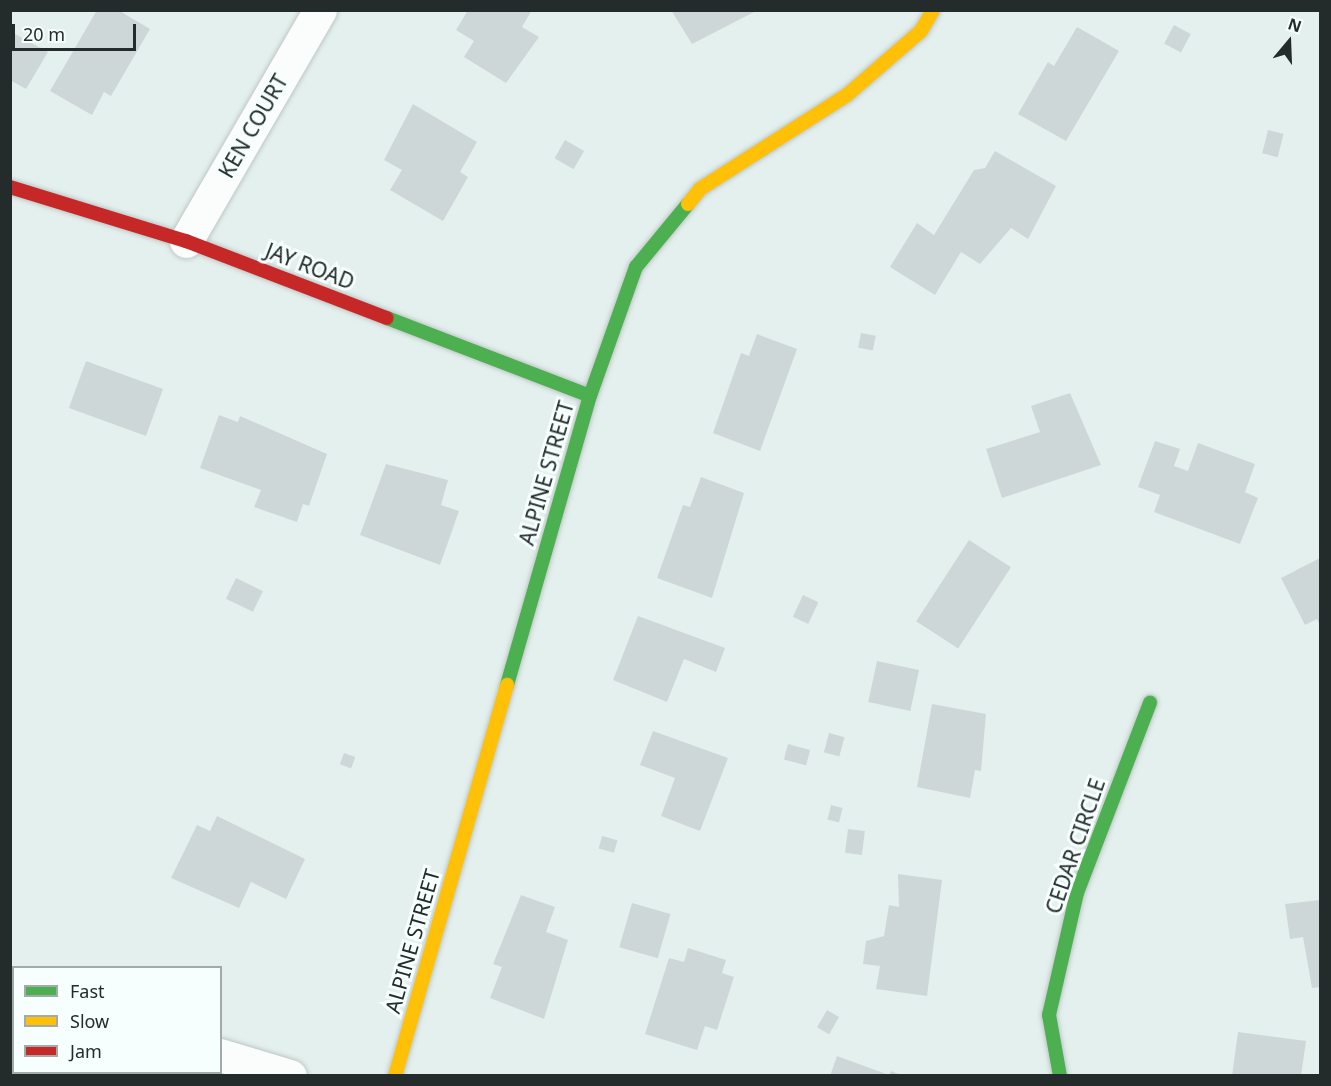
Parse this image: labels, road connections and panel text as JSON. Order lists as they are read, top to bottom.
{
  "streets": {
    "street": [
      "KEN COURT",
      "JAY ROAD",
      "ALPINE STREET",
      "CEDAR CIRCLE"
    ]
  },
  "crossings": [
    ["KEN COURT", "JAY ROAD"],
    ["JAY ROAD", "ALPINE STREET"]
  ],
  "legend": ["Fast", "Slow", "Jam"],
  "scale_bar": "20 m",
  "north": "top"
}
